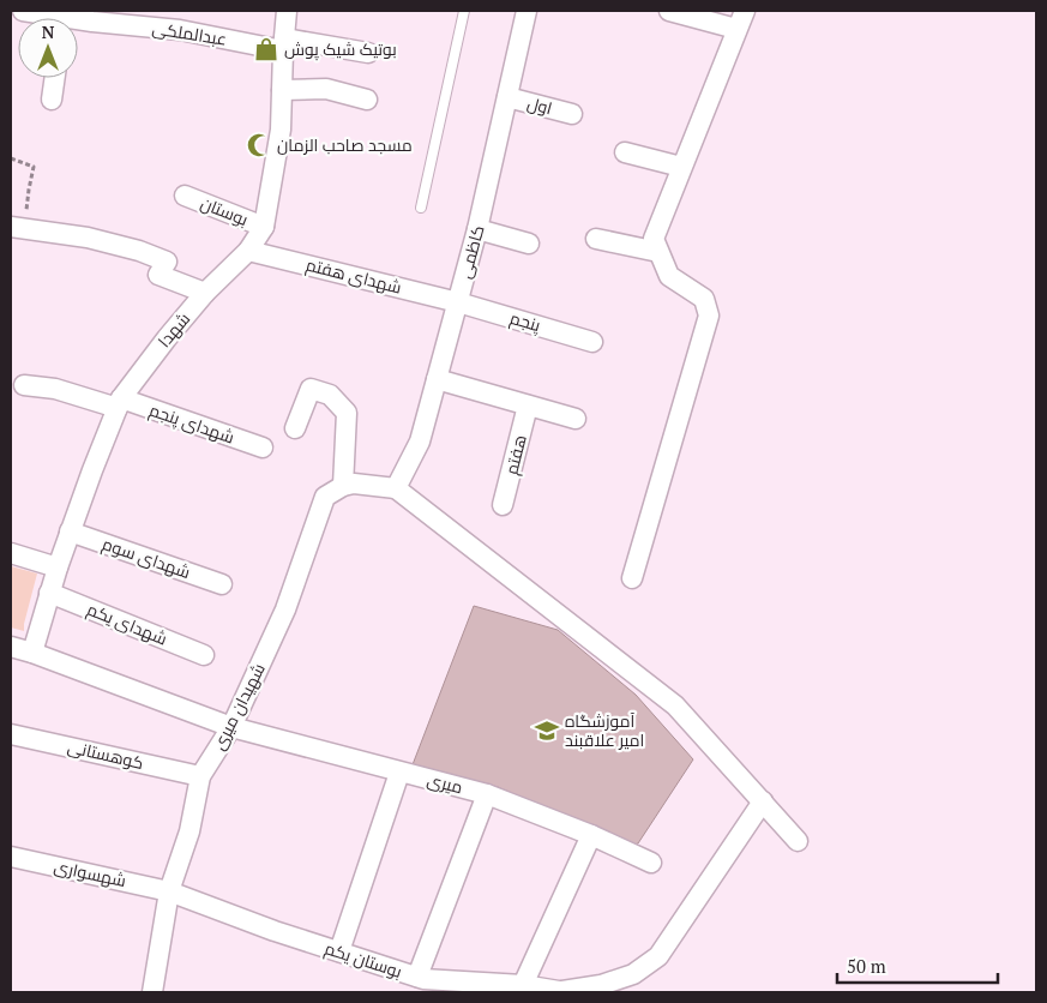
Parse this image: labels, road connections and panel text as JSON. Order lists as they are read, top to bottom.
{
  "streets": {
    "street": [
      "عبدالملکی",
      "اول",
      "بوستان",
      "کاظمی",
      "شهدای هفتم",
      "پنجم",
      "شهدا",
      "شهدای پنجم",
      "هفتم",
      "شهدای سوم",
      "شهدای یکم",
      "شهیدان میری",
      "کوهستانی",
      "میری",
      "شهسواری",
      "بوستان یکم"
    ]
  },
  "crossings": [
    ["عبدالملکی", "شهدا"],
    ["اول", "کاظمی"],
    ["بوستان", "شهدا"],
    ["کاظمی", "شهدای هفتم"],
    ["کاظمی", "پنجم"],
    ["شهدای هفتم", "پنجم"],
    ["شهدای هفتم", "شهدا"],
    ["شهدا", "شهدای پنجم"],
    ["شهدا", "شهدای سوم"],
    ["شهدا", "شهدای یکم"],
    ["شهیدان میری", "کوهستانی"],
    ["شهیدان میری", "میری"],
    ["شهیدان میری", "شهسواری"],
    ["شهیدان میری", "بوستان یکم"],
    ["شهسواری", "بوستان یکم"]
  ],
  "places": {
    "shop": ["بوتیک شیک پوش"],
    "mosque": ["مسجد صاحب الزمان"],
    "school or university": ["آموزشگاه امیر علاقبند"]
  },
  "scale_bar": "50 m",
  "north": "top"
}
